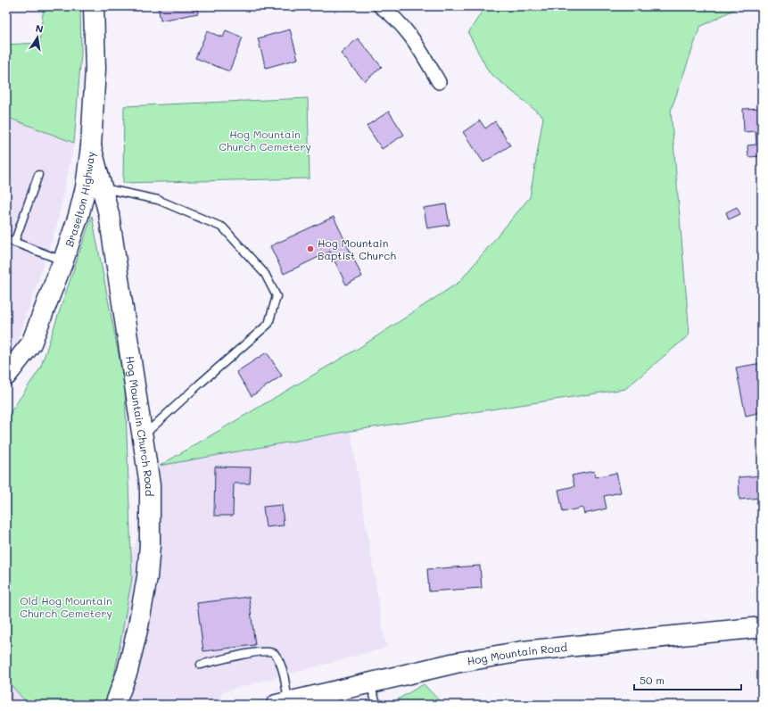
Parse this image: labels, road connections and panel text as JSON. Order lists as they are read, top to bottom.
{
  "streets": {
    "street": ["Braselton Highway", "Hog Mountain Church Road", "Hog Mountain Road"]
  },
  "crossings": [
    ["Braselton Highway", "Hog Mountain Church Road"]
  ],
  "parks": ["Hog Mountain Church Cemetery", "Old Hog Mountain Church Cemetery"],
  "places": ["Hog Mountain Baptist Church"],
  "scale_bar": "50 m",
  "north": "top"
}
